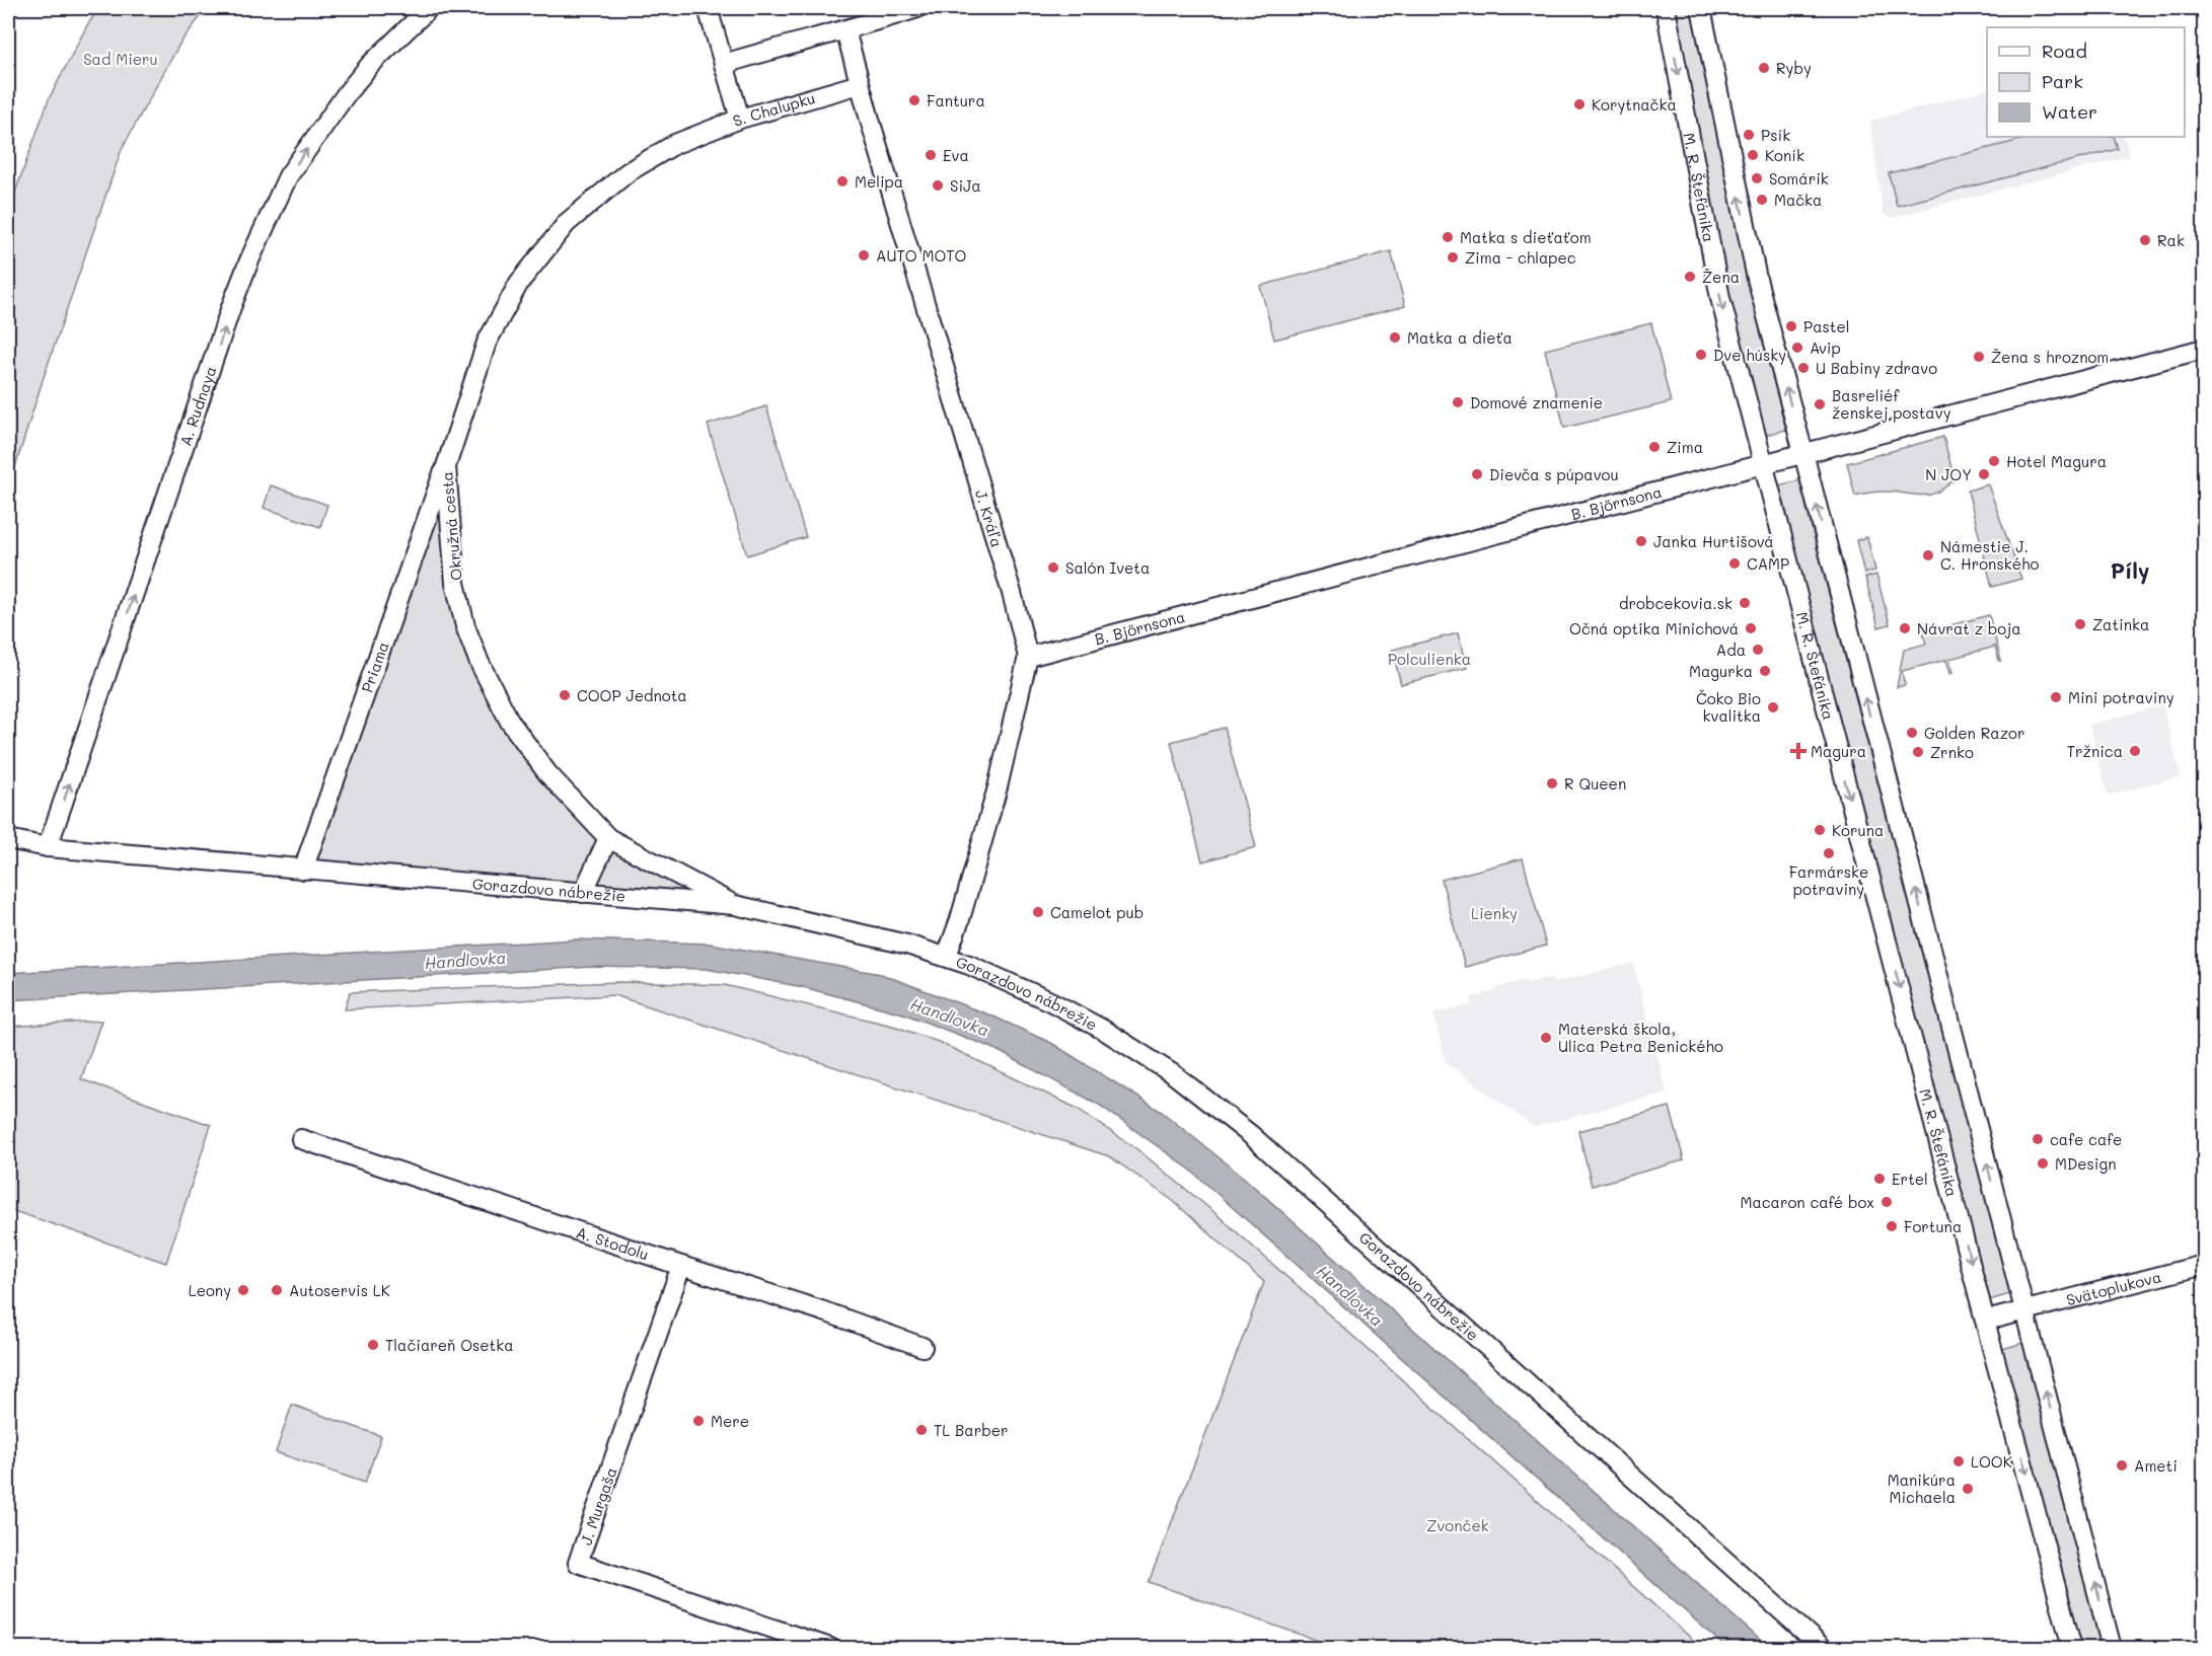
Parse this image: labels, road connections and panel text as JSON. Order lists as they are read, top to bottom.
{
  "streets": {
    "street": [
      "S. Chalupku",
      "M. R. Štefánika",
      "A. Rudnaya",
      "B. Bjőrnsona",
      "J. Kráľa",
      "Okružná cesta",
      "Priama",
      "Gorazdovo nábrežie",
      "A. Stodolu",
      "Svätoplukova",
      "J. Murgaša"
    ]
  },
  "crossings": [
    ["S. Chalupku", "J. Kráľa"],
    ["S. Chalupku", "Okružná cesta"],
    ["M. R. Štefánika", "B. Bjőrnsona"],
    ["A. Rudnaya", "Gorazdovo nábrežie"],
    ["B. Bjőrnsona", "J. Kráľa"],
    ["J. Kráľa", "Gorazdovo nábrežie"],
    ["Okružná cesta", "Priama"],
    ["Okružná cesta", "Gorazdovo nábrežie"],
    ["Priama", "Gorazdovo nábrežie"],
    ["A. Stodolu", "J. Murgaša"]
  ],
  "one_way": ["A. Rudnaya"],
  "districts": ["Píly"],
  "water": ["Handlovka"],
  "parks": [
    "Sad Mieru",
    "Polculienka",
    "Lienky",
    "Zvonček"
  ],
  "places": {
    "other": [
      "Ryby",
      "Fantura",
      "Korytnačka",
      "Psík",
      "Eva",
      "Koník",
      "Somárik",
      "Melipa",
      "SiJa",
      "Mačka",
      "Matka s dieťaťom",
      "Rak",
      "AUTO MOTO",
      "Zima - chlapec",
      "Žena",
      "Pastel",
      "Matka a dieťa",
      "Avip",
      "Dve húsky",
      "Žena s hroznom",
      "U Babiny zdravo",
      "Domové znamenie",
      "Basreliéf ženskej postavy",
      "Zima",
      "Hotel Magura",
      "Dievča s púpavou",
      "N JOY",
      "Janka Hurtišová",
      "Námestie J. C. Hronského",
      "CAMP",
      "Salón Iveta",
      "drobcekovia.sk",
      "Zatinka",
      "Očná optika Minichová",
      "Návrat z boja",
      "Ada",
      "Magurka",
      "COOP Jednota",
      "Mini potraviny",
      "Čoko Bio kvalitka",
      "Golden Razor",
      "Tržnica",
      "Zrnko",
      "R Queen",
      "Koruna",
      "Farmárske potraviny",
      "Camelot pub",
      "Materská škola, Ulica Petra Benického",
      "cafe cafe",
      "MDesign",
      "Ertel",
      "Macaron café box",
      "Fortuna",
      "Leony",
      "Autoservis LK",
      "Tlačiareň Osetka",
      "Mere",
      "TL Barber",
      "LOOK",
      "Ameti",
      "Manikúra Michaela"
    ],
    "health": ["Magura"]
  },
  "legend": ["Road", "Park", "Water"]
}
